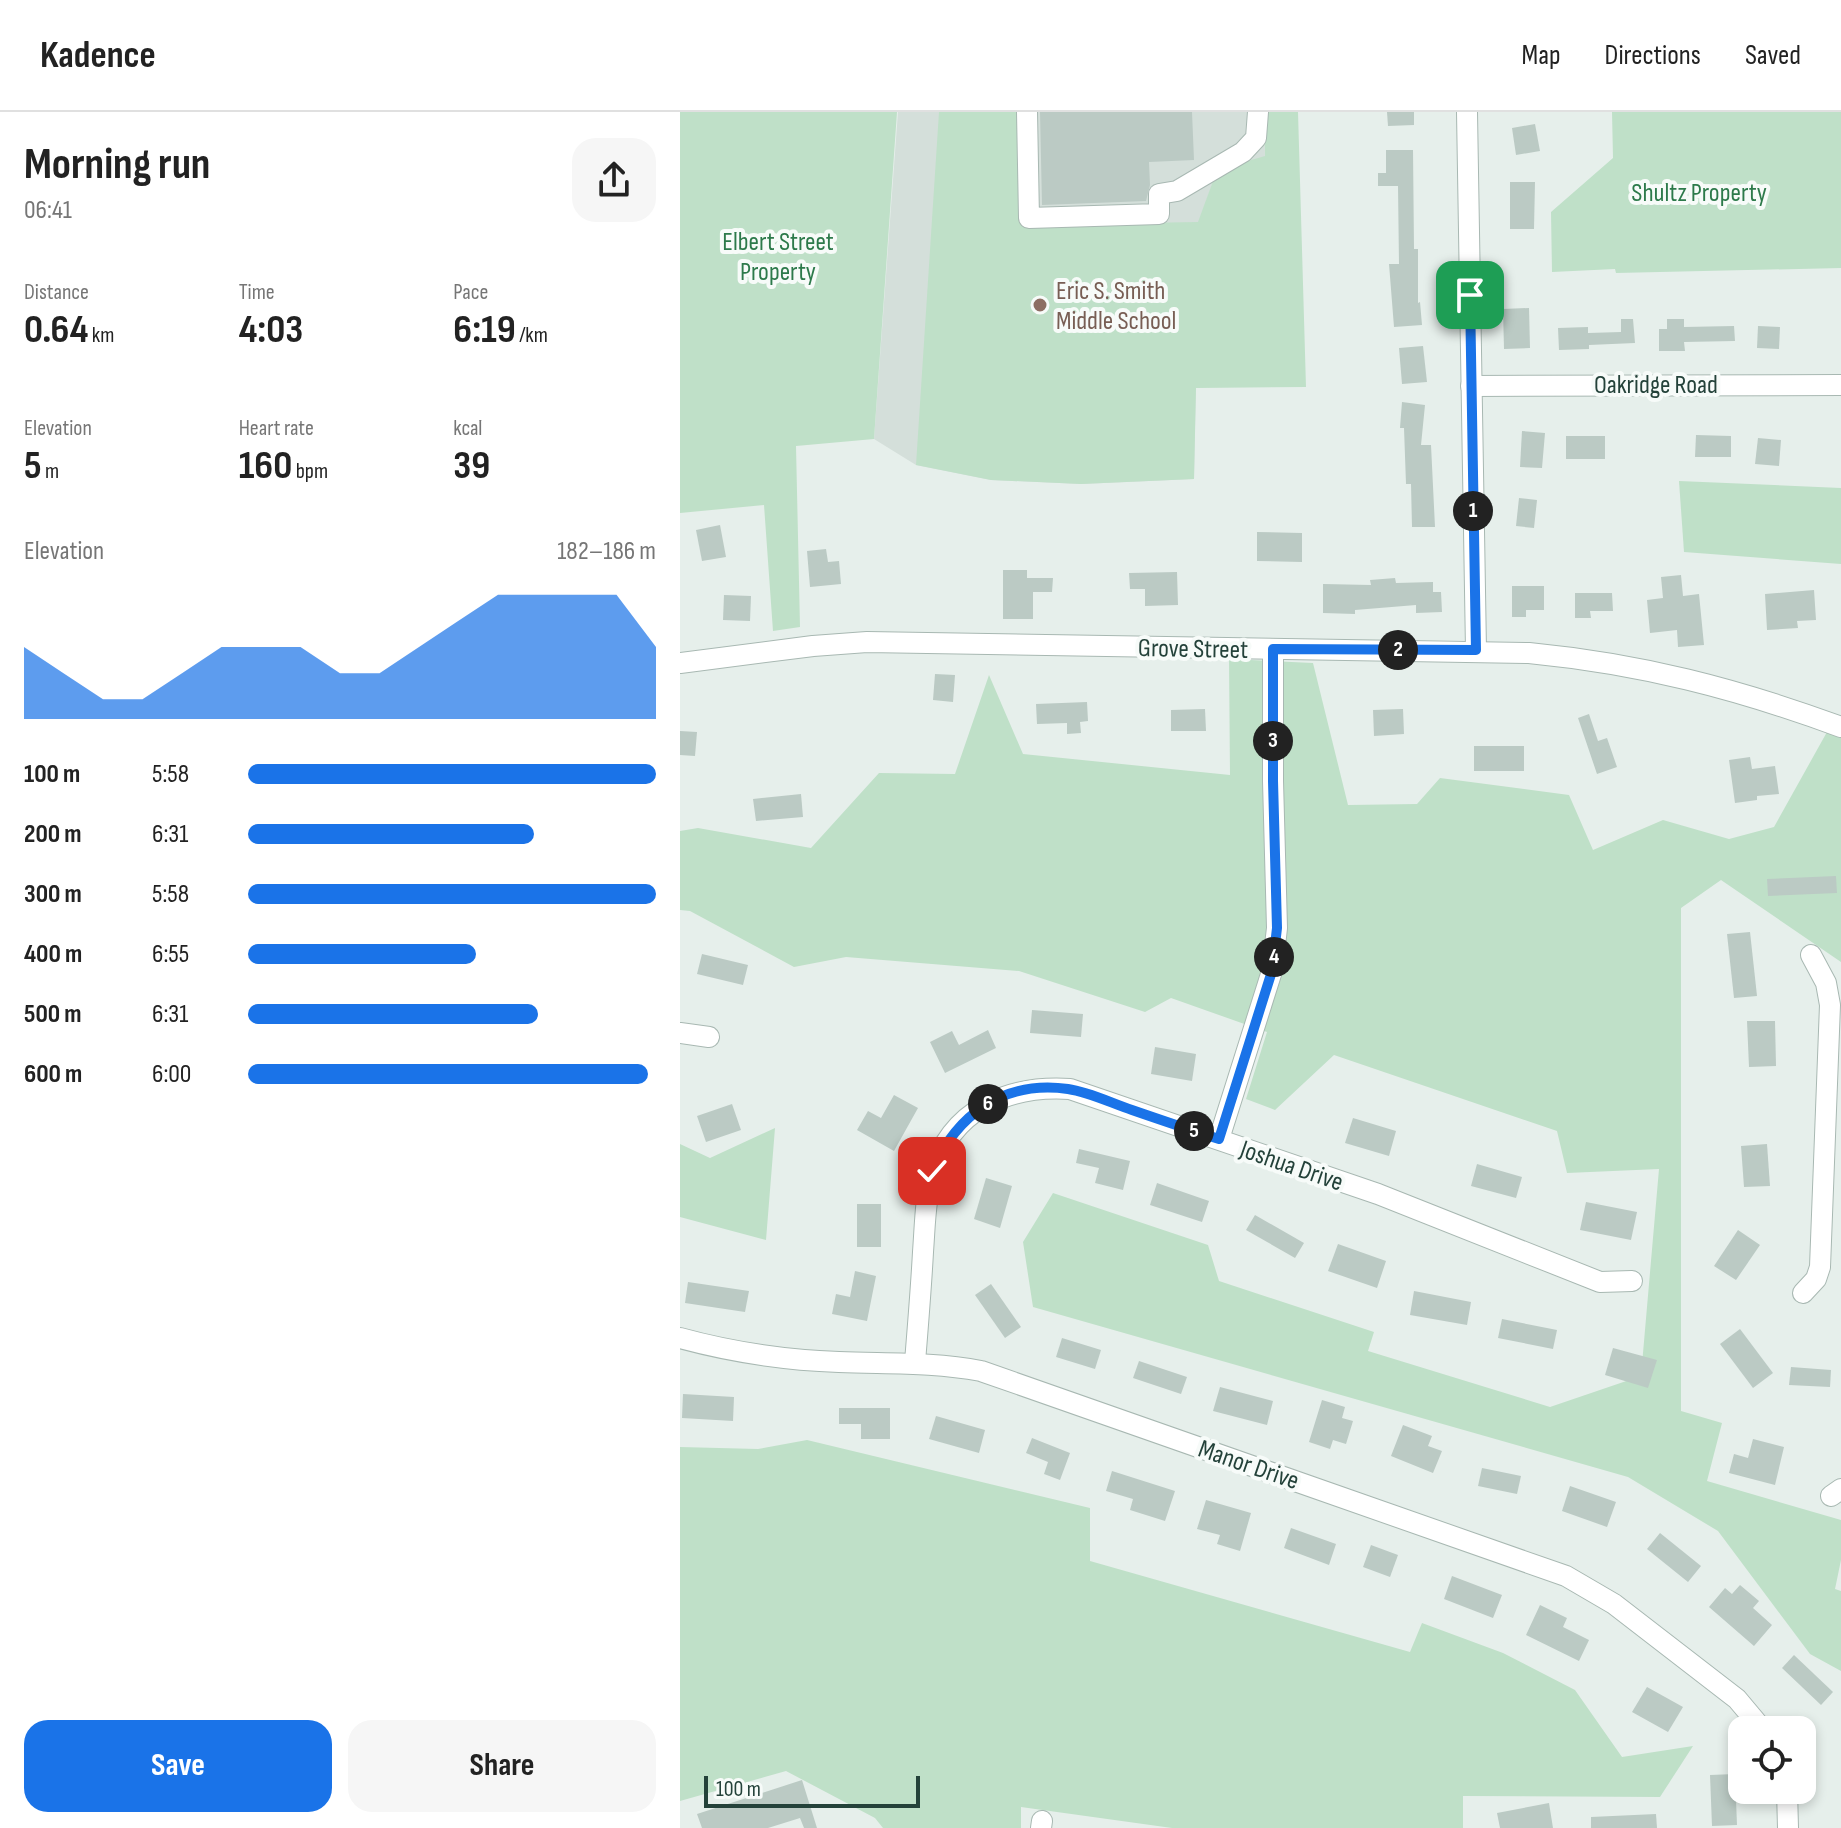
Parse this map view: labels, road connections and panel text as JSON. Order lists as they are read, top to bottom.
{
  "streets": {
    "street": [
      "Oakridge Road",
      "Grove Street",
      "Joshua Drive",
      "Manor Drive"
    ]
  },
  "crossings": [
    ["Joshua Drive", "Manor Drive"]
  ],
  "parks": ["Shultz Property", "Elbert Street Property"],
  "places": ["Eric S. Smith Middle School"],
  "scale_bar": "100 m",
  "page": {
    "header": "Kadence",
    "nav": ["Map", "Directions", "Saved"],
    "heading": ["Morning run", "06:41"],
    "stats": [
      ["Distance", "0.64 km"],
      ["Time", "4:03"],
      ["Pace", "6:19 /km"],
      ["Elevation", "5 m"],
      ["Heart rate", "160 bpm"],
      ["kcal", "39"]
    ],
    "pins": [
      "1",
      "2",
      "3",
      "4",
      "6",
      "5"
    ],
    "chart": ["Elevation", "182–186 m"],
    "list": [
      {
        "name": "100 m",
        "note": "5:58"
      },
      {
        "name": "200 m",
        "note": "6:31"
      },
      {
        "name": "300 m",
        "note": "5:58"
      },
      {
        "name": "400 m",
        "note": "6:55"
      },
      {
        "name": "500 m",
        "note": "6:31"
      },
      {
        "name": "600 m",
        "note": "6:00"
      }
    ],
    "buttons": ["Save", "Share"],
    "scale": "100 m"
  }
}
